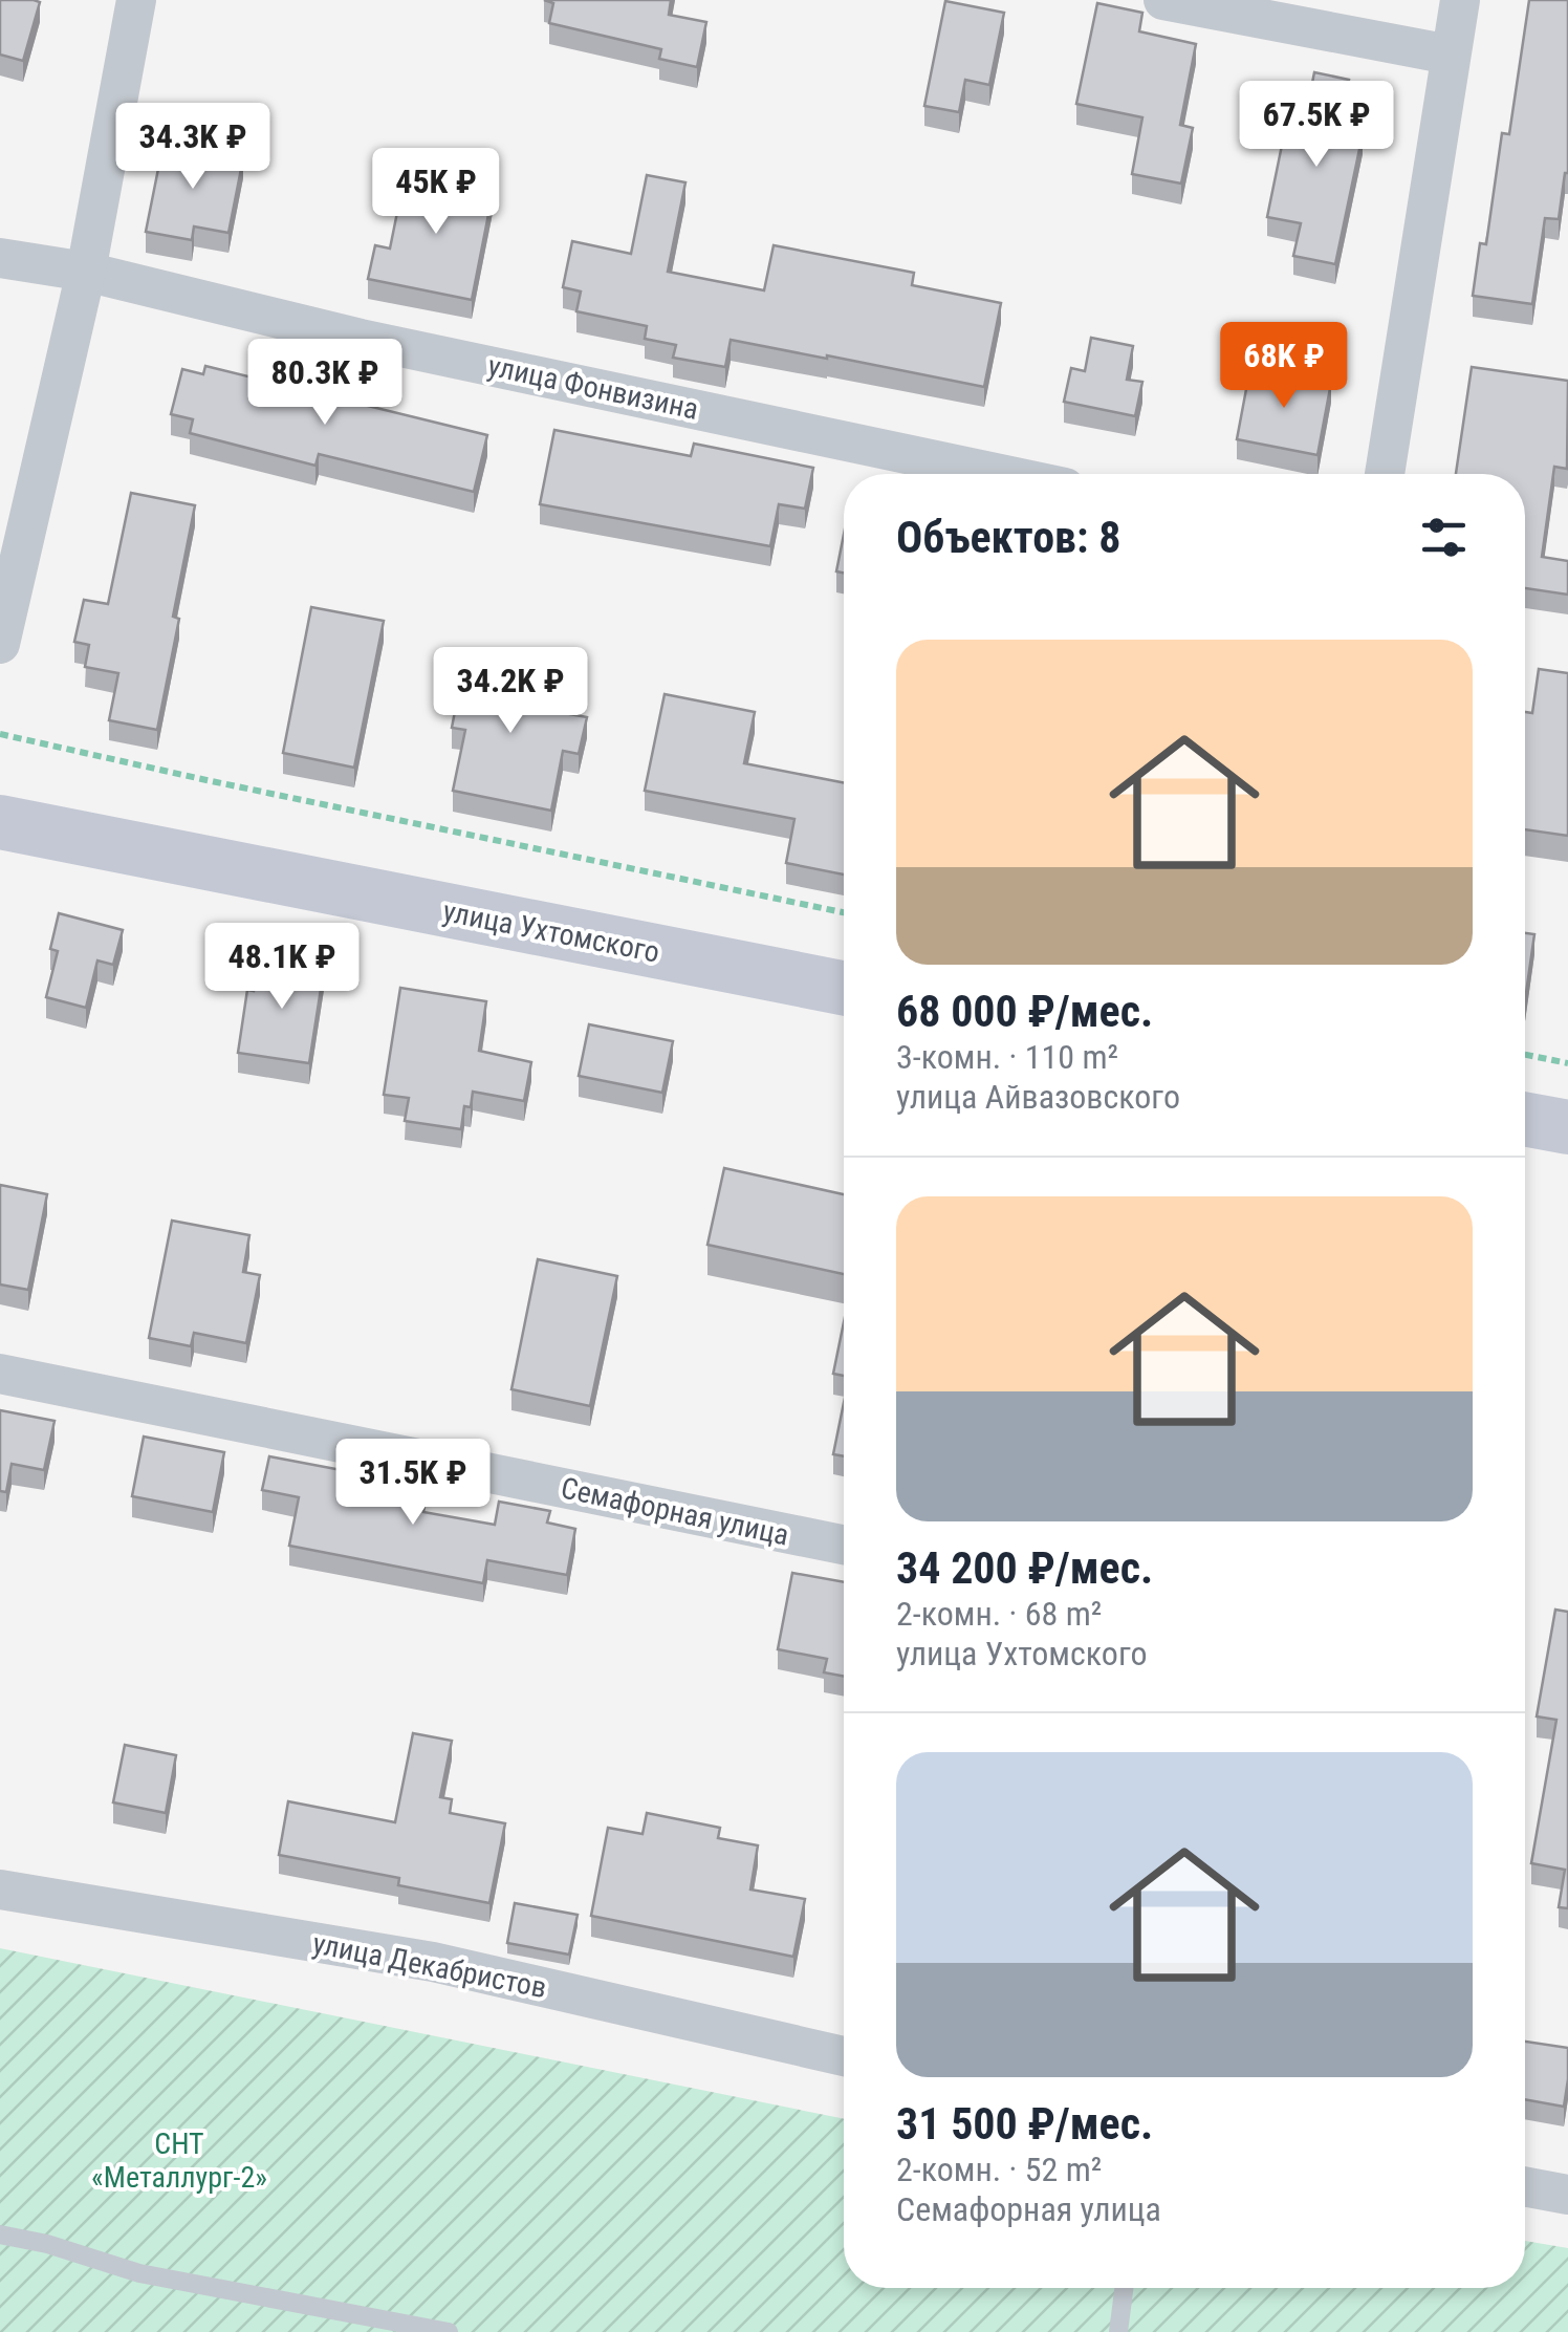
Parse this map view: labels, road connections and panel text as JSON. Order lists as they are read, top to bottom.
{
  "streets": {
    "street": [
      "улица Фонвизина",
      "улица Ухтомского",
      "Семафорная улица",
      "улица Декабристов"
    ]
  },
  "parks": ["СНТ «Металлург-2»"],
  "page": {
    "price": [
      "67.5K ₽",
      "34.3K ₽",
      "45K ₽",
      "68K ₽",
      "80.3K ₽",
      "34.2K ₽",
      "48.1K ₽",
      "31.5K ₽"
    ],
    "heading": "Объектов: 8",
    "list": [
      {
        "name": "68 000 ₽/мес.",
        "note": "3-комн. · 110 m² · улица Айвазовского"
      },
      {
        "name": "34 200 ₽/мес.",
        "note": "2-комн. · 68 m² · улица Ухтомского"
      },
      {
        "name": "31 500 ₽/мес.",
        "note": "2-комн. · 52 m² · Семафорная улица"
      }
    ]
  }
}
